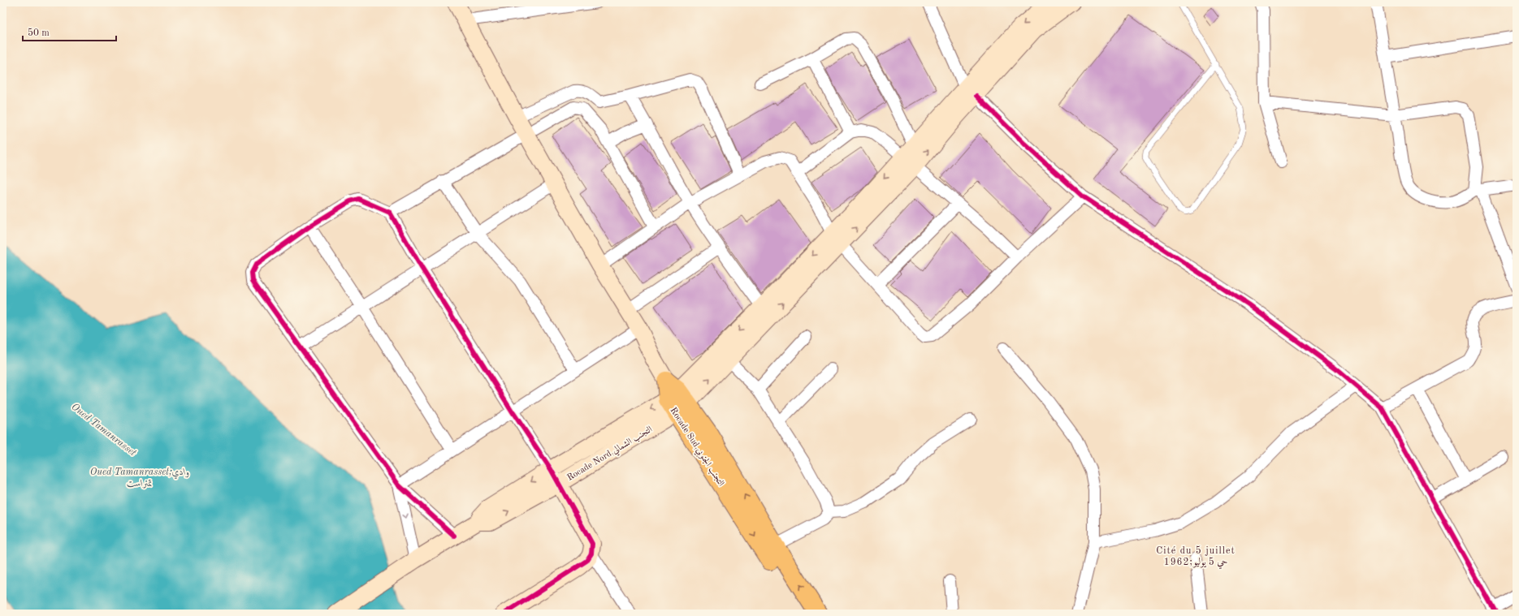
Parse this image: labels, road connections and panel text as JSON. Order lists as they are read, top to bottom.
{
  "streets": {
    "main road": ["Rocade Sud,التجنب الجنوبي"],
    "street": ["Rocade Nord,التجنب الشمالي"]
  },
  "crossings": [
    ["Rocade Sud,التجنب الجنوبي", "Rocade Nord,التجنب الشمالي"]
  ],
  "districts": ["Cité du 5 juillet 1962;حي 5 يوليو"],
  "water": ["Oued Tamanrasset", "Oued Tamanrasset;وادي تمنراست"],
  "scale_bar": "50 m"
}
